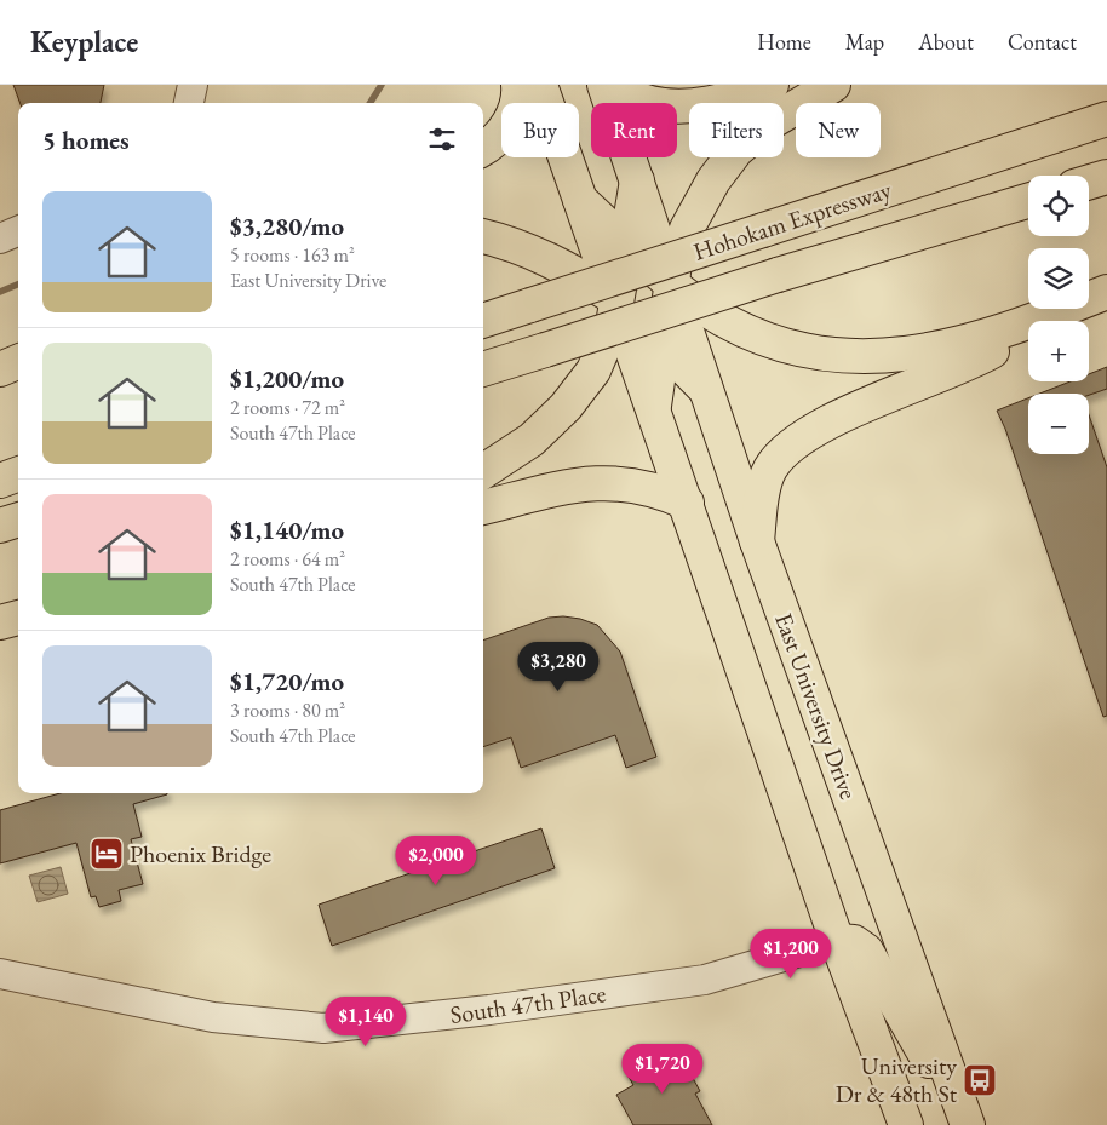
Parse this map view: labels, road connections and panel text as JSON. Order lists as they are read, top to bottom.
{
  "streets": {
    "main road": ["Hohokam Expressway", "East University Drive"],
    "street": ["South 47th Place"]
  },
  "places": {
    "hotel": ["Phoenix Bridge"],
    "bus stop": ["University Dr & 48th St"]
  },
  "page": {
    "header": "Keyplace",
    "nav": [
      "Home",
      "Map",
      "About",
      "Contact"
    ],
    "chip": [
      "Buy",
      "Rent",
      "Filters",
      "New"
    ],
    "heading": "5 homes",
    "map_buttons": ["+", "−"],
    "list": [
      {
        "name": "$3,280/mo",
        "note": "5 rooms · 163 m² · East University Drive"
      },
      {
        "name": "$1,200/mo",
        "note": "2 rooms · 72 m² · South 47th Place"
      },
      {
        "name": "$1,140/mo",
        "note": "2 rooms · 64 m² · South 47th Place"
      },
      {
        "name": "$1,720/mo",
        "note": "3 rooms · 80 m² · South 47th Place"
      }
    ],
    "price": [
      "$3,280",
      "$2,000",
      "$1,200",
      "$1,140",
      "$1,720"
    ]
  }
}
